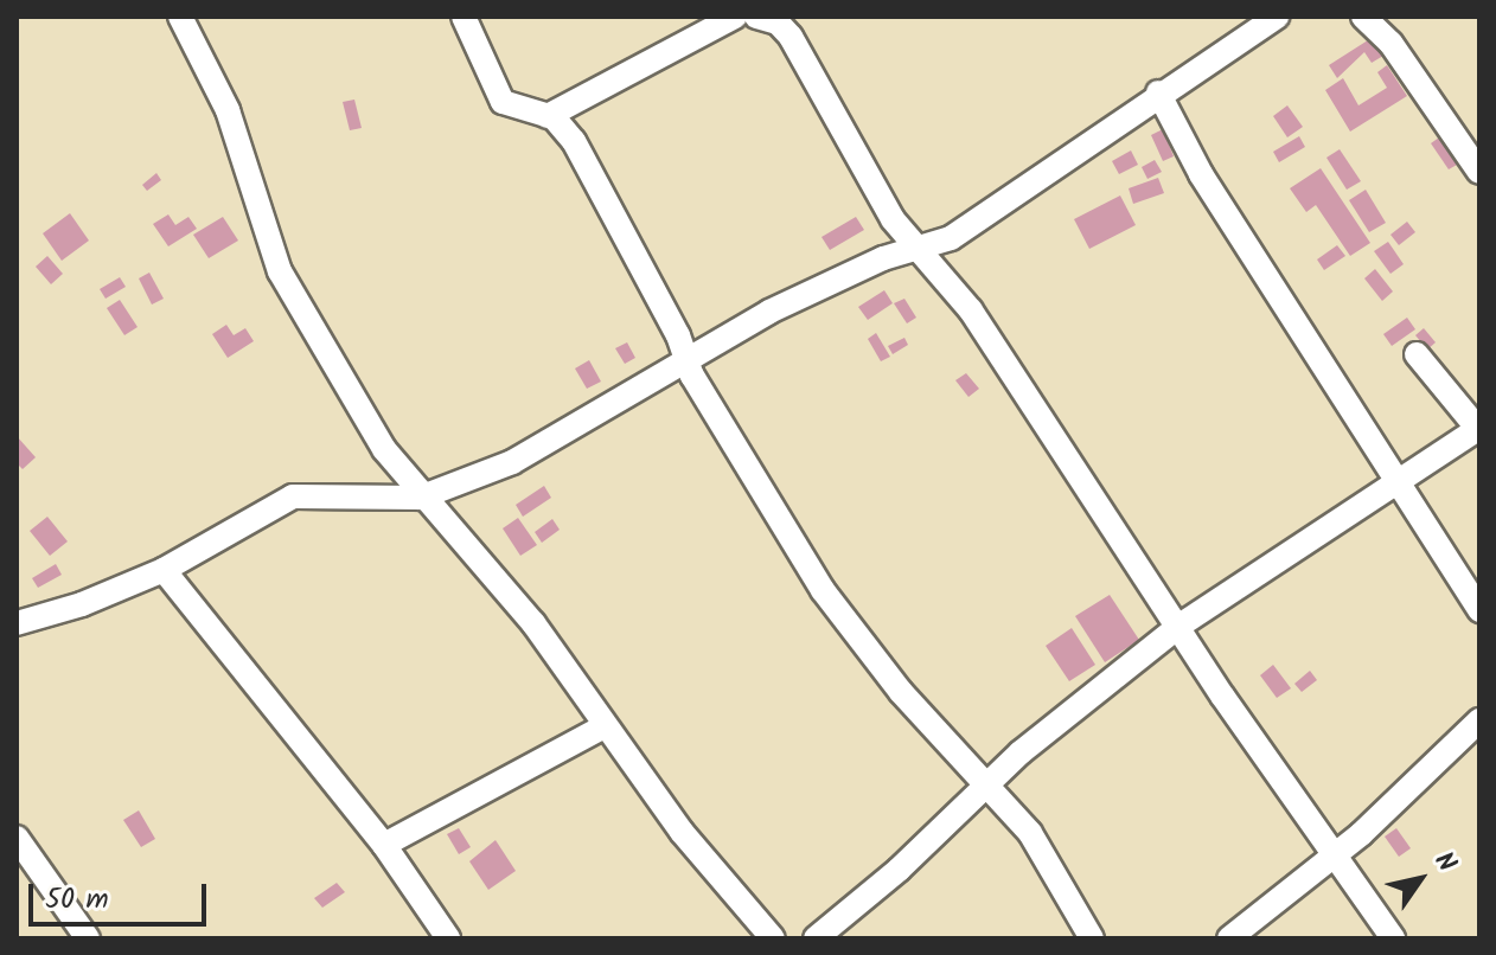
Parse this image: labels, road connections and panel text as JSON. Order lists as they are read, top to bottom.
{
  "scale_bar": "50 m",
  "north": "top right"
}
